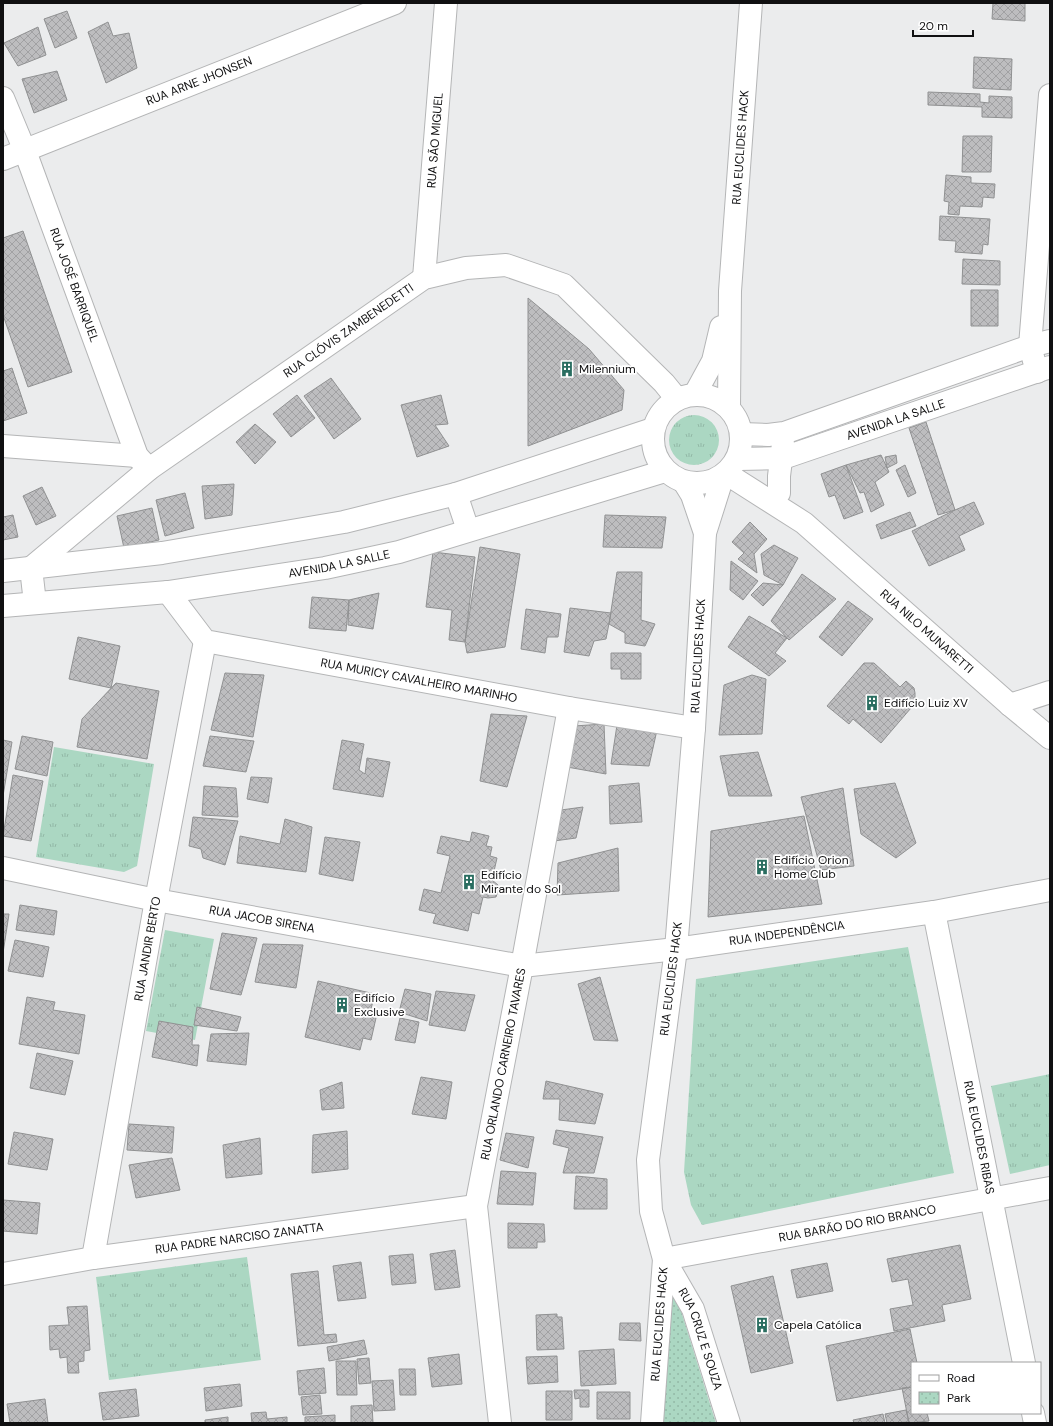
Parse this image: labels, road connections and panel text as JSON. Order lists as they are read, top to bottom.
{
  "streets": {
    "street": [
      "RUA ARNE JHONSEN",
      "RUA SÃO MIGUEL",
      "RUA EUCLIDES HACK",
      "RUA JOSÉ BARRIQUEL",
      "RUA CLÓVIS ZAMBENEDETTI",
      "AVENIDA LA SALLE",
      "RUA NILO MUNARETTI",
      "RUA MURICY CAVALHEIRO MARINHO",
      "RUA JACOB SIRENA",
      "RUA INDEPENDÊNCIA",
      "RUA JANDIR BERTO",
      "RUA ORLANDO CARNEIRO TAVARES",
      "RUA EUCLIDES RIBAS",
      "RUA BARÃO DO RIO BRANCO",
      "RUA PADRE NARCISO ZANATTA",
      "RUA CRUZ E SOUZA"
    ]
  },
  "crossings": [
    ["RUA ARNE JHONSEN", "RUA JOSÉ BARRIQUEL"],
    ["RUA SÃO MIGUEL", "RUA CLÓVIS ZAMBENEDETTI"],
    ["RUA EUCLIDES HACK", "RUA CLÓVIS ZAMBENEDETTI"],
    ["RUA EUCLIDES HACK", "AVENIDA LA SALLE"],
    ["RUA EUCLIDES HACK", "RUA NILO MUNARETTI"],
    ["RUA EUCLIDES HACK", "RUA MURICY CAVALHEIRO MARINHO"],
    ["RUA EUCLIDES HACK", "RUA INDEPENDÊNCIA"],
    ["RUA EUCLIDES HACK", "RUA BARÃO DO RIO BRANCO"],
    ["RUA EUCLIDES HACK", "RUA CRUZ E SOUZA"],
    ["RUA JOSÉ BARRIQUEL", "RUA CLÓVIS ZAMBENEDETTI"],
    ["RUA CLÓVIS ZAMBENEDETTI", "AVENIDA LA SALLE"],
    ["RUA CLÓVIS ZAMBENEDETTI", "RUA NILO MUNARETTI"],
    ["AVENIDA LA SALLE", "RUA NILO MUNARETTI"],
    ["RUA MURICY CAVALHEIRO MARINHO", "RUA JANDIR BERTO"],
    ["RUA MURICY CAVALHEIRO MARINHO", "RUA ORLANDO CARNEIRO TAVARES"],
    ["RUA JACOB SIRENA", "RUA INDEPENDÊNCIA"],
    ["RUA JACOB SIRENA", "RUA JANDIR BERTO"],
    ["RUA JACOB SIRENA", "RUA ORLANDO CARNEIRO TAVARES"],
    ["RUA INDEPENDÊNCIA", "RUA ORLANDO CARNEIRO TAVARES"],
    ["RUA INDEPENDÊNCIA", "RUA EUCLIDES RIBAS"],
    ["RUA JANDIR BERTO", "RUA PADRE NARCISO ZANATTA"],
    ["RUA ORLANDO CARNEIRO TAVARES", "RUA PADRE NARCISO ZANATTA"],
    ["RUA EUCLIDES RIBAS", "RUA BARÃO DO RIO BRANCO"],
    ["RUA BARÃO DO RIO BRANCO", "RUA CRUZ E SOUZA"]
  ],
  "places": {
    "building": [
      "Milennium",
      "Edifício Luiz XV",
      "Edifício Orion Home Club",
      "Edifício Mirante do Sol",
      "Edifício Exclusive",
      "Capela Católica"
    ]
  },
  "legend": ["Road", "Park"],
  "scale_bar": "20 m"
}
